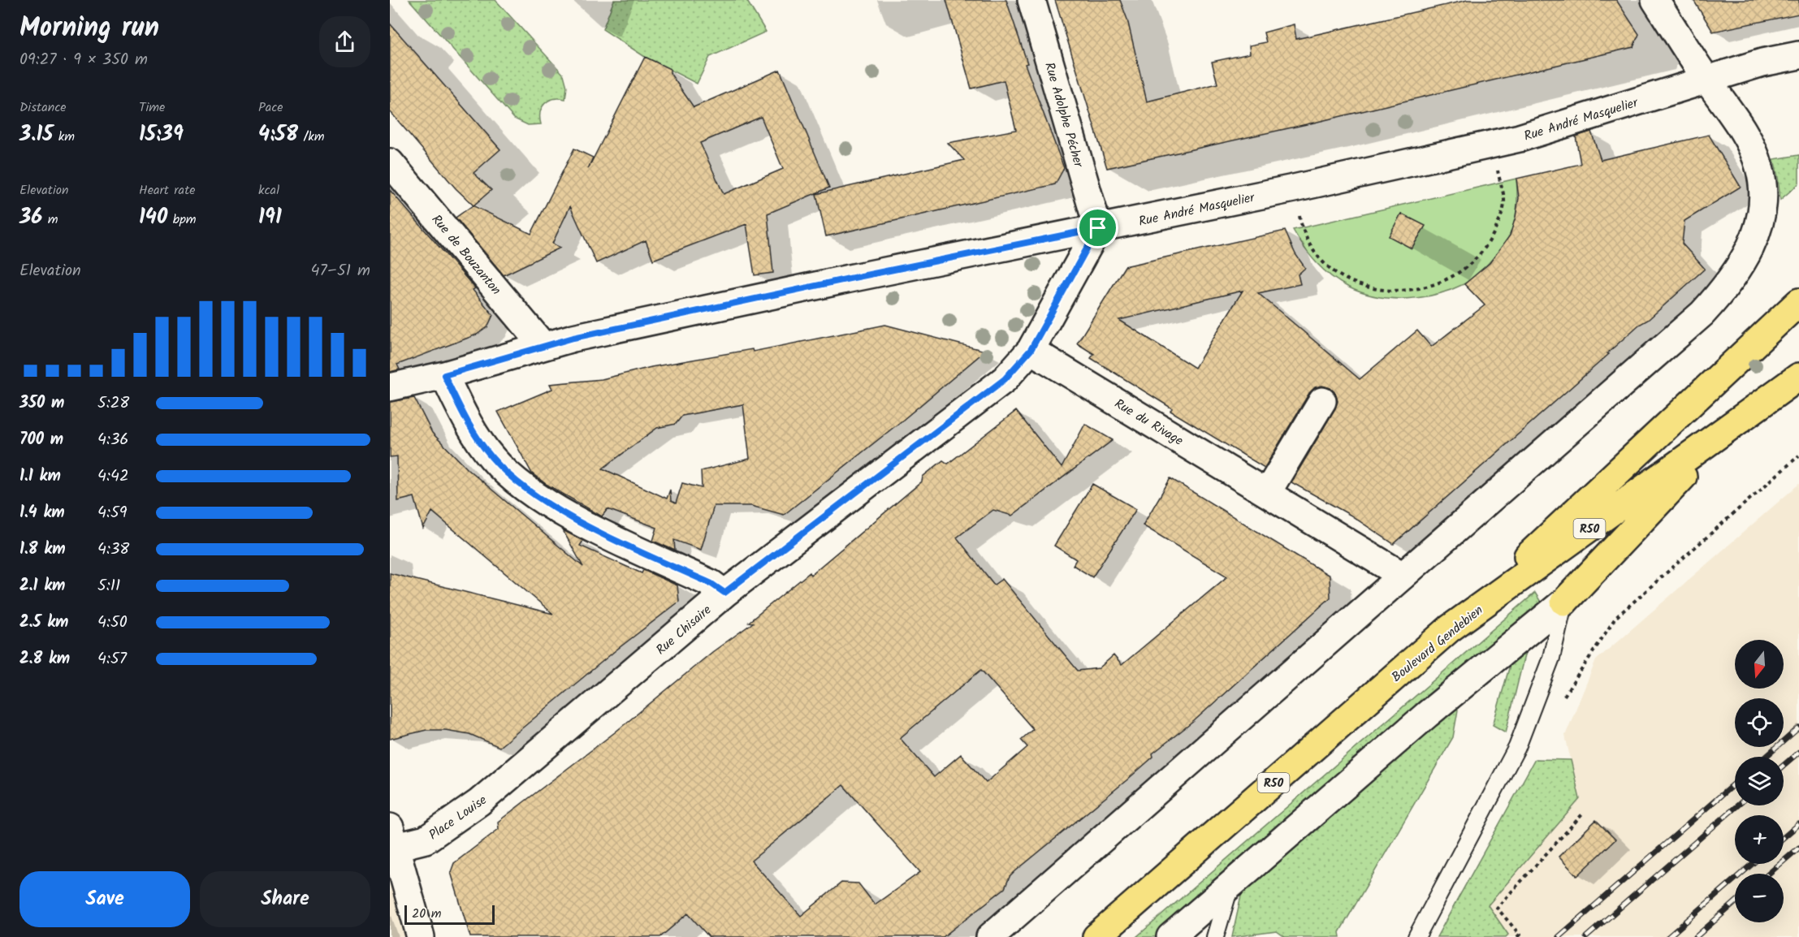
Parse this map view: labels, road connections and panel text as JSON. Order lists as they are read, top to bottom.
{
  "streets": {
    "highway": ["R50", "Boulevard Gendebien"],
    "street": [
      "Rue Adolphe Pécher",
      "Rue André Masquelier",
      "Rue de Bouzanton",
      "Rue du Rivage",
      "Rue Chisaire",
      "Place Louise"
    ]
  },
  "crossings": [
    ["Rue Adolphe Pécher", "Rue André Masquelier"],
    ["Rue Adolphe Pécher", "Rue Chisaire"],
    ["Rue André Masquelier", "Rue de Bouzanton"],
    ["Rue André Masquelier", "Rue Chisaire"],
    ["Rue du Rivage", "Rue Chisaire"],
    ["Rue Chisaire", "Place Louise"]
  ],
  "scale_bar": "20 m",
  "north": "bottom",
  "page": {
    "heading": ["Morning run", "09:27 · 9 × 350 m"],
    "stats": [
      ["Distance", "3.15 km"],
      ["Time", "15:39"],
      ["Pace", "4:58 /km"],
      ["Elevation", "36 m"],
      ["Heart rate", "140 bpm"],
      ["kcal", "191"]
    ],
    "chart": ["Elevation", "47–51 m"],
    "list": [
      {
        "name": "350 m",
        "note": "5:28"
      },
      {
        "name": "700 m",
        "note": "4:36"
      },
      {
        "name": "1.1 km",
        "note": "4:42"
      },
      {
        "name": "1.4 km",
        "note": "4:59"
      },
      {
        "name": "1.8 km",
        "note": "4:38"
      },
      {
        "name": "2.1 km",
        "note": "5:11"
      },
      {
        "name": "2.5 km",
        "note": "4:50"
      },
      {
        "name": "2.8 km",
        "note": "4:57"
      }
    ],
    "map_buttons": ["+", "−"],
    "buttons": ["Save", "Share"],
    "scale": "20 m"
  }
}
